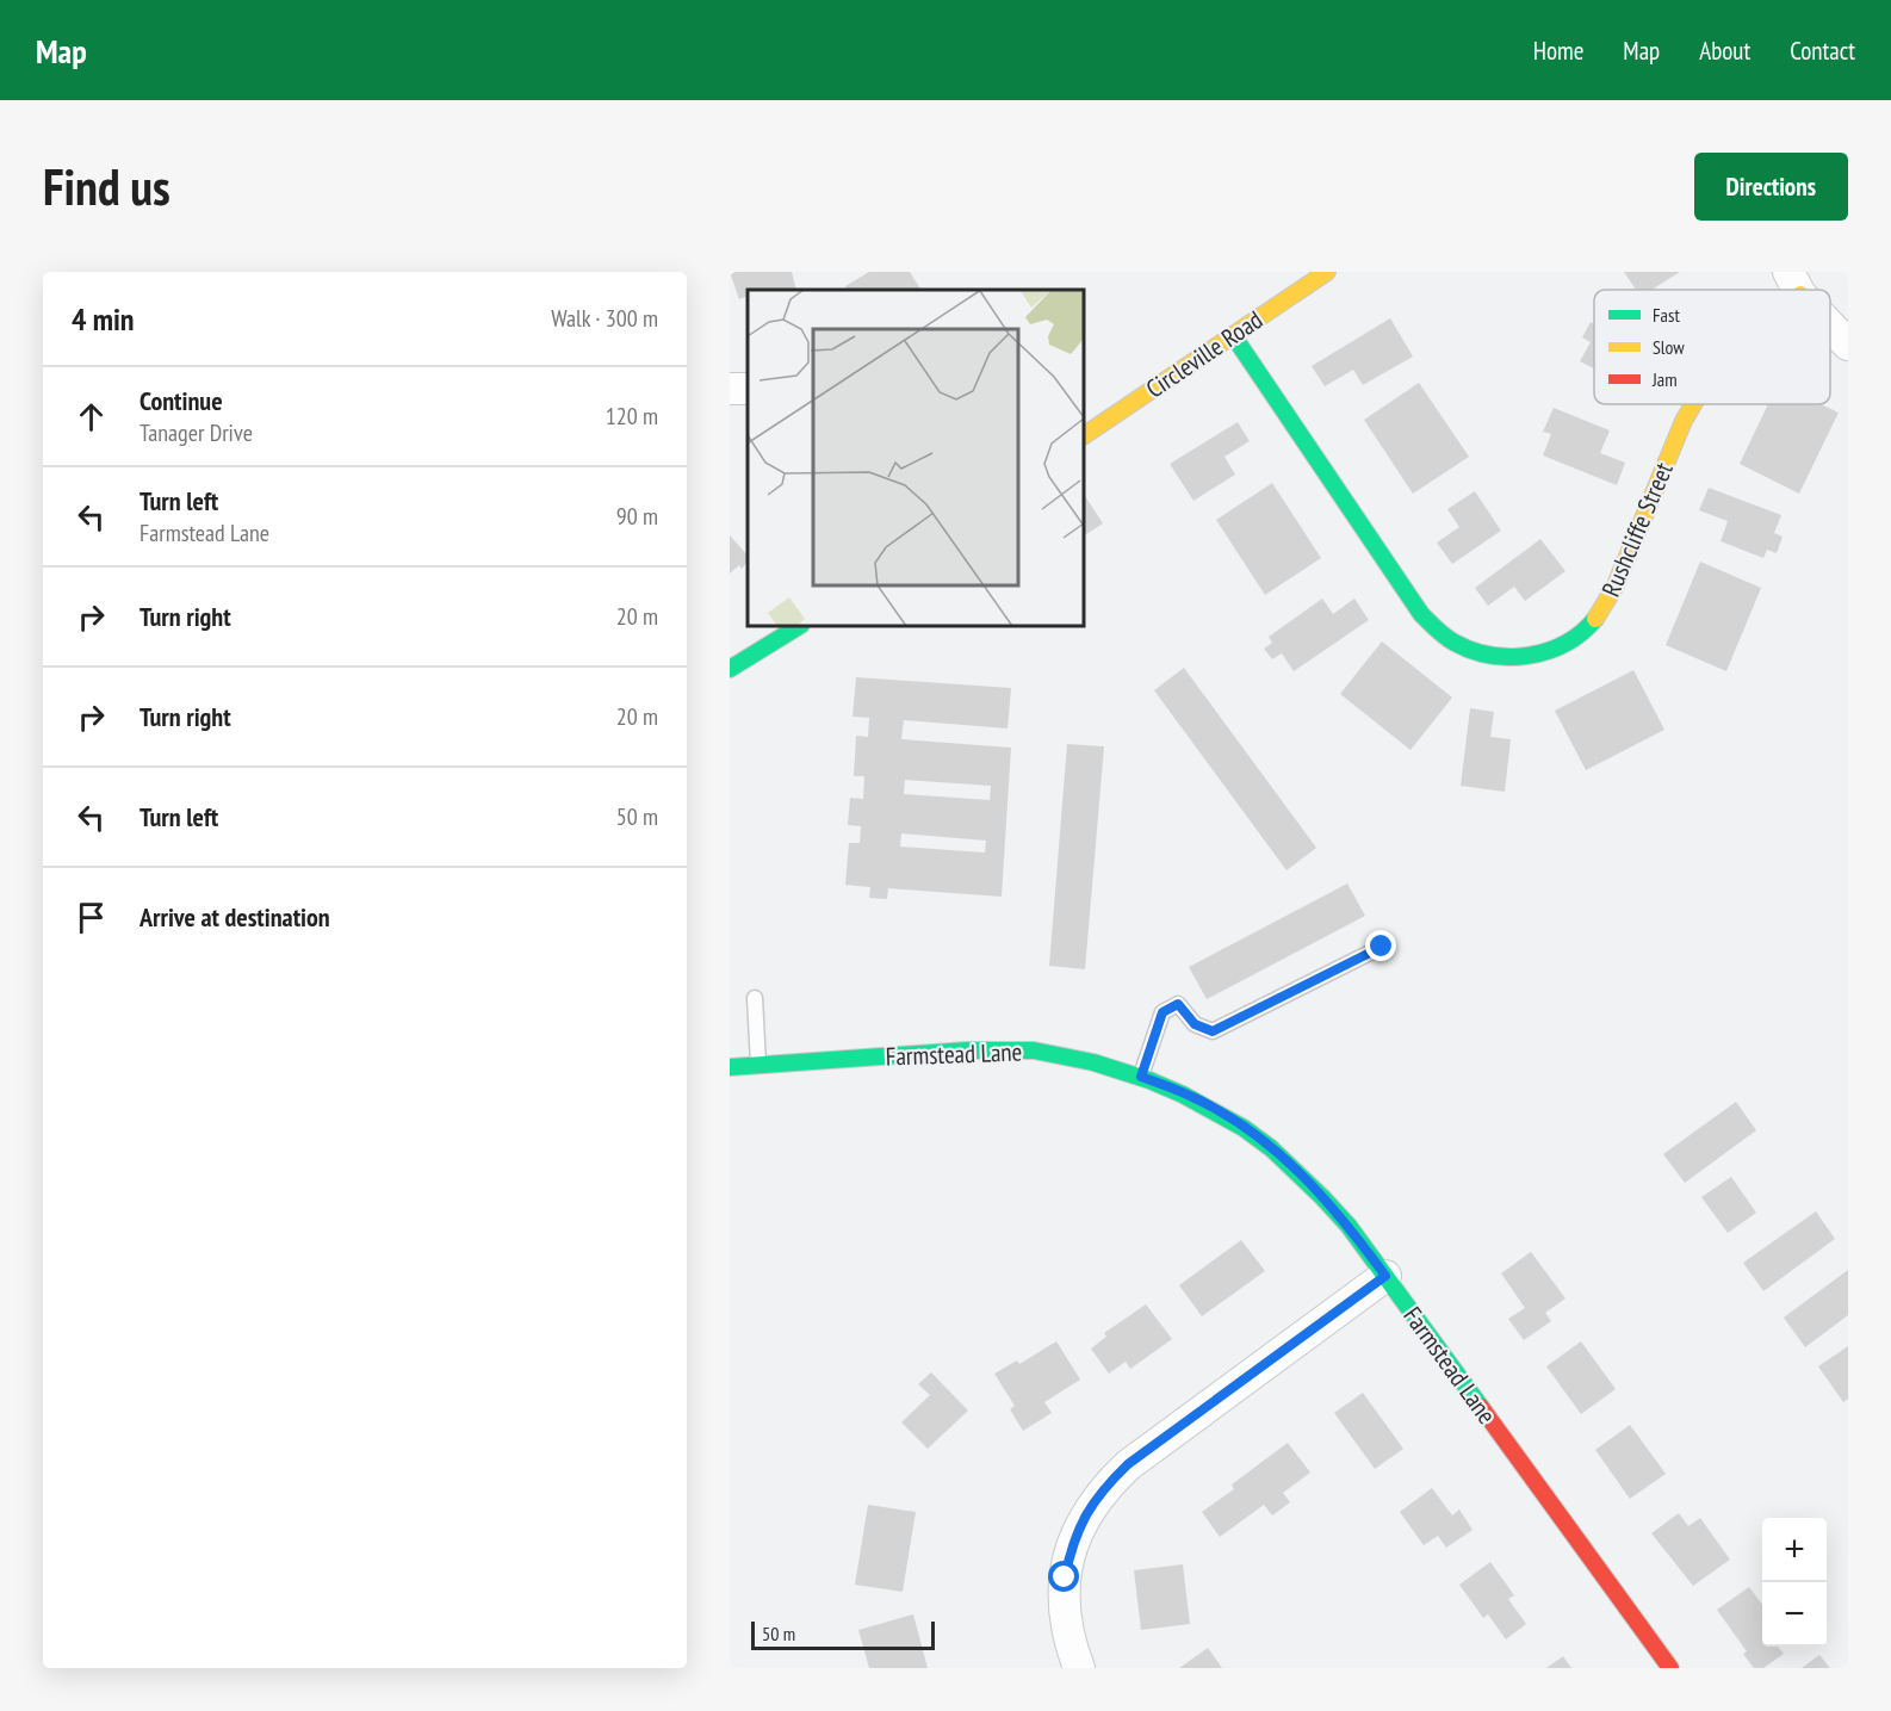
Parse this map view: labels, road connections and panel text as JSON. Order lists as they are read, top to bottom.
{
  "streets": {
    "street": ["Circleville Road", "Rushcliffe Street", "Farmstead Lane"]
  },
  "crossings": [
    ["Circleville Road", "Rushcliffe Street"]
  ],
  "legend": ["Fast", "Slow", "Jam"],
  "scale_bar": "50 m",
  "page": {
    "header": "Map",
    "nav": [
      "Home",
      "Map",
      "About",
      "Contact"
    ],
    "buttons": "Directions",
    "title": "Find us",
    "heading": ["4 min", "Walk · 300 m"],
    "list": [
      ["Continue", "Tanager Drive", "120 m"],
      ["Turn left", "Farmstead Lane", "90 m"],
      ["Turn right", "20 m"],
      ["Turn right", "20 m"],
      ["Turn left", "50 m"],
      "Arrive at destination"
    ],
    "map_buttons": ["+", "−"],
    "scale": "50 m"
  }
}
